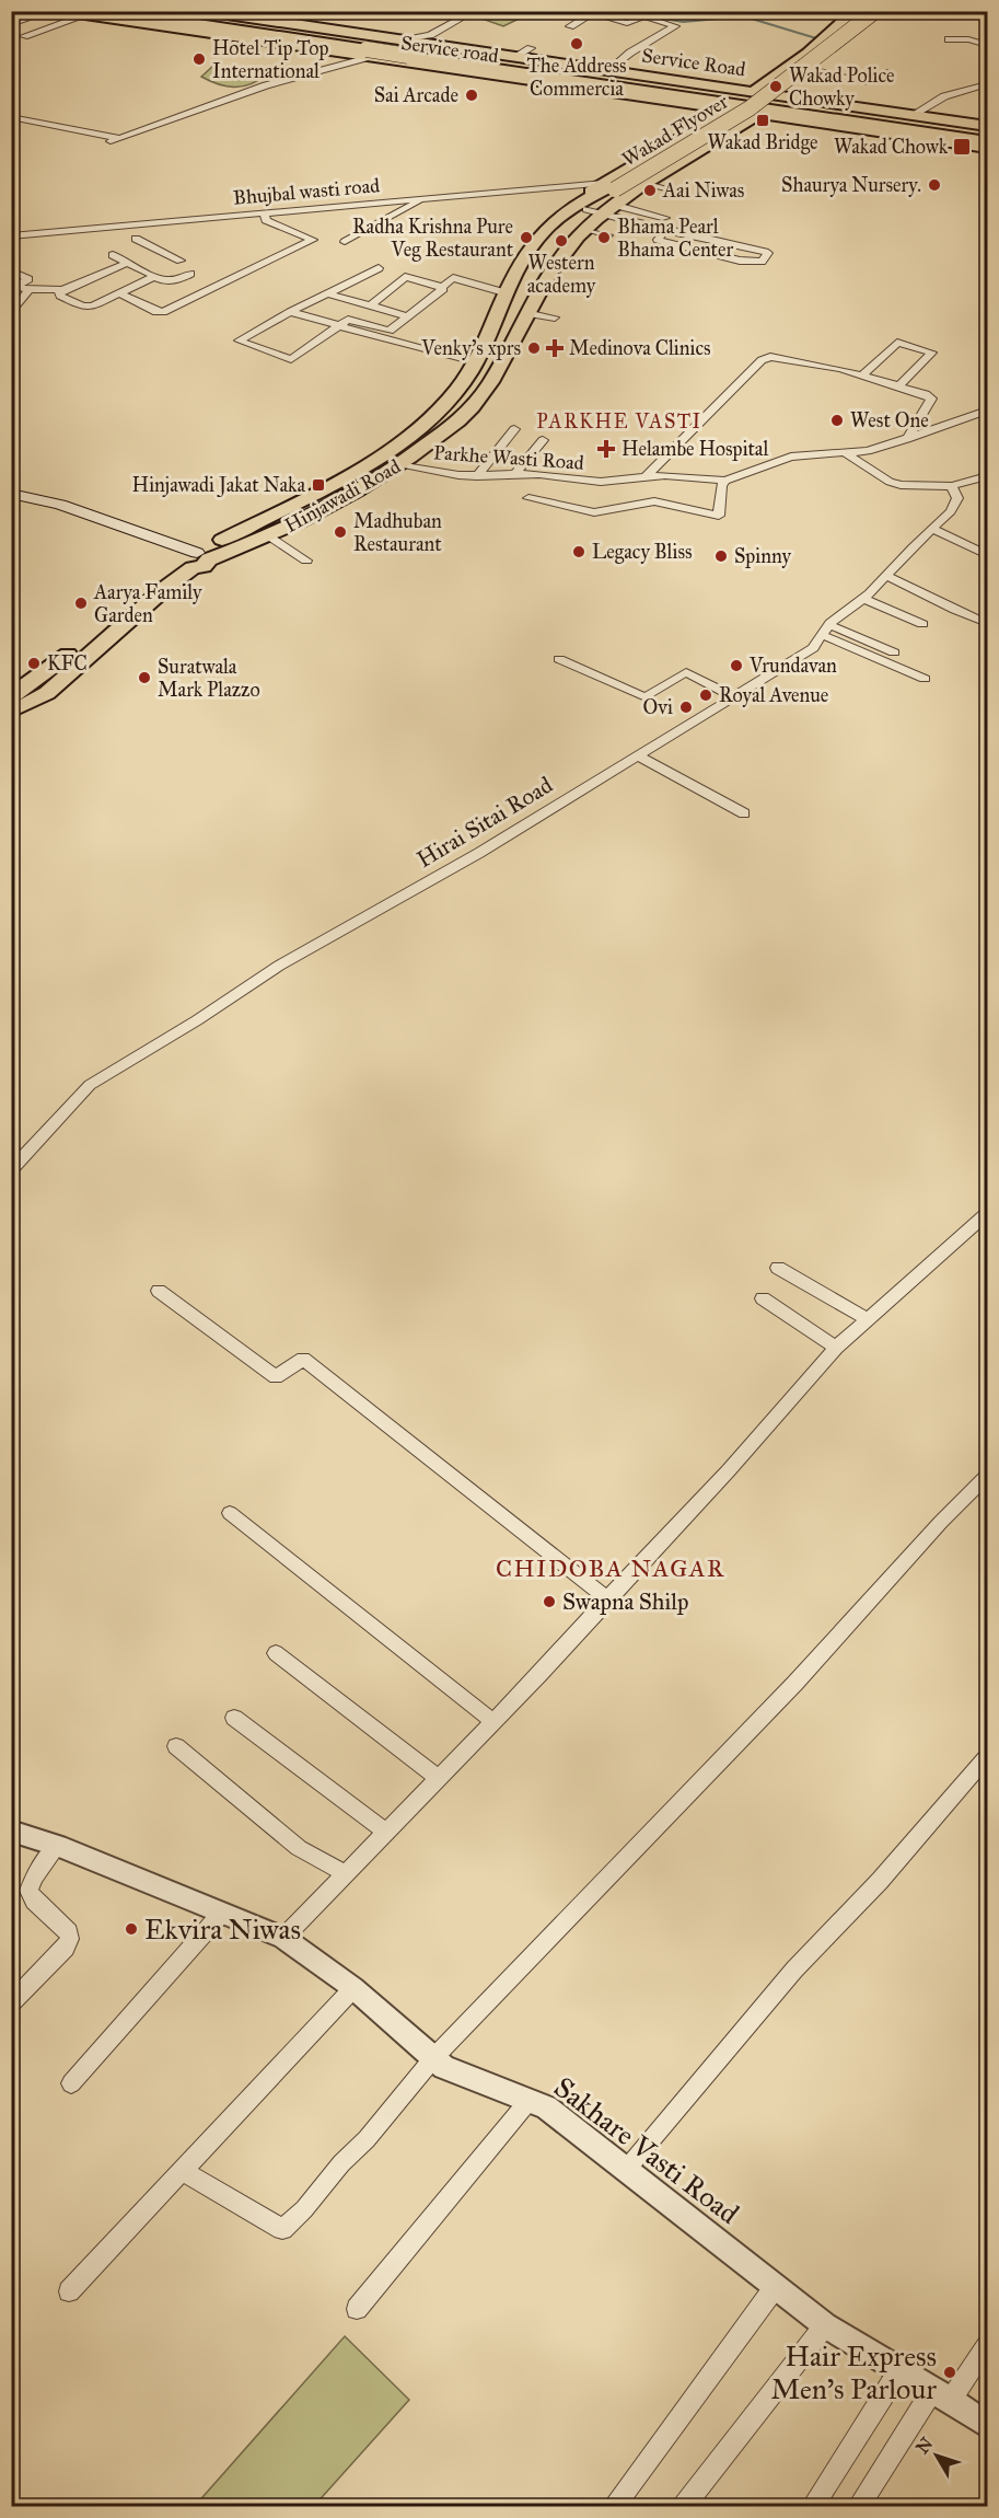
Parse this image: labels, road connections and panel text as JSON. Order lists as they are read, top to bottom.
{
  "streets": {
    "main road": [
      "Service road",
      "Service Road",
      "Wakad Flyover",
      "Hinjawadi Road"
    ],
    "street": [
      "Bhujbal wasti road",
      "Parkhe Wasti Road",
      "Hirai Sitai Road",
      "Sakhare Vasti Road"
    ]
  },
  "crossings": [
    ["Service road", "Service Road"],
    ["Wakad Flyover", "Bhujbal wasti road"],
    ["Wakad Flyover", "Hinjawadi Road"],
    ["Bhujbal wasti road", "Hinjawadi Road"],
    ["Parkhe Wasti Road", "Hinjawadi Road"]
  ],
  "districts": ["PARKHE VASTI", "CHIDOBA NAGAR"],
  "places": {
    "other": [
      "The Address Commercia",
      "Hotel Tip Top International",
      "Wakad Police Chowky",
      "Sai Arcade",
      "Shaurya Nursery.",
      "Aai Niwas",
      "Radha Krishna Pure Veg Restaurant",
      "Bhama Pearl Bhama Center",
      "Western academy",
      "Venky’s xprs",
      "West One",
      "Madhuban Restaurant",
      "Legacy Bliss",
      "Spinny",
      "Aarya Family Garden",
      "KFC",
      "Vrundavan",
      "Suratwala Mark Plazzo",
      "Royal Avenue",
      "Ovi",
      "Swapna Shilp",
      "Ekvira Niwas",
      "Hair Express Men's Parlour"
    ],
    "transit": ["Wakad Bridge", "Wakad Chowk", "Hinjawadi Jakat Naka"],
    "health": ["Medinova Clinics", "Helambe Hospital"]
  },
  "north": "top left"
}
